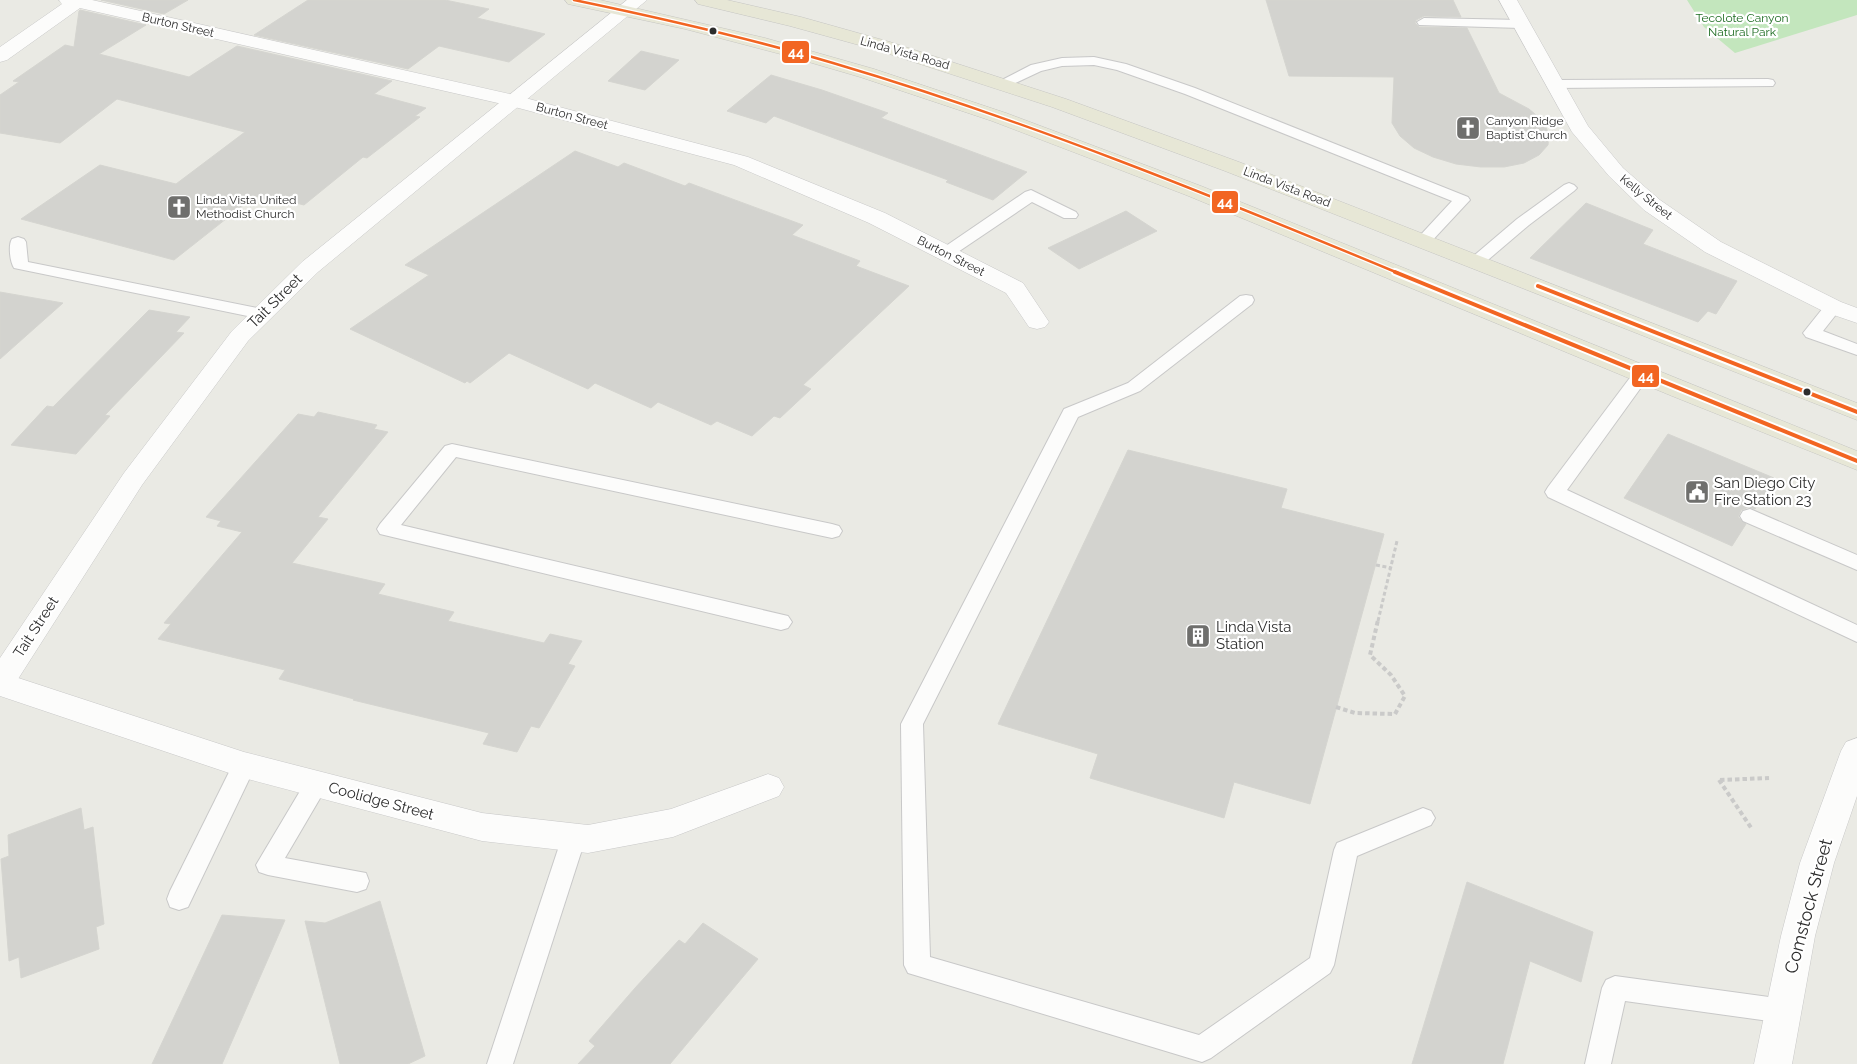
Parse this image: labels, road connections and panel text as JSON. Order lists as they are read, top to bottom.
{
  "streets": {
    "main road": ["Linda Vista Road"],
    "street": [
      "Burton Street",
      "Kelly Street",
      "Tait Street",
      "Coolidge Street",
      "Comstock Street"
    ]
  },
  "crossings": [
    ["Burton Street", "Tait Street"],
    ["Linda Vista Road", "Tait Street"],
    ["Tait Street", "Coolidge Street"]
  ],
  "parks": ["Tecolote Canyon Natural Park"],
  "places": {
    "church": ["Canyon Ridge Baptist Church", "Linda Vista United Methodist Church"],
    "public building": ["San Diego City Fire Station 23"],
    "building": ["Linda Vista Station"]
  },
  "lines": ["transit line 44"]
}
